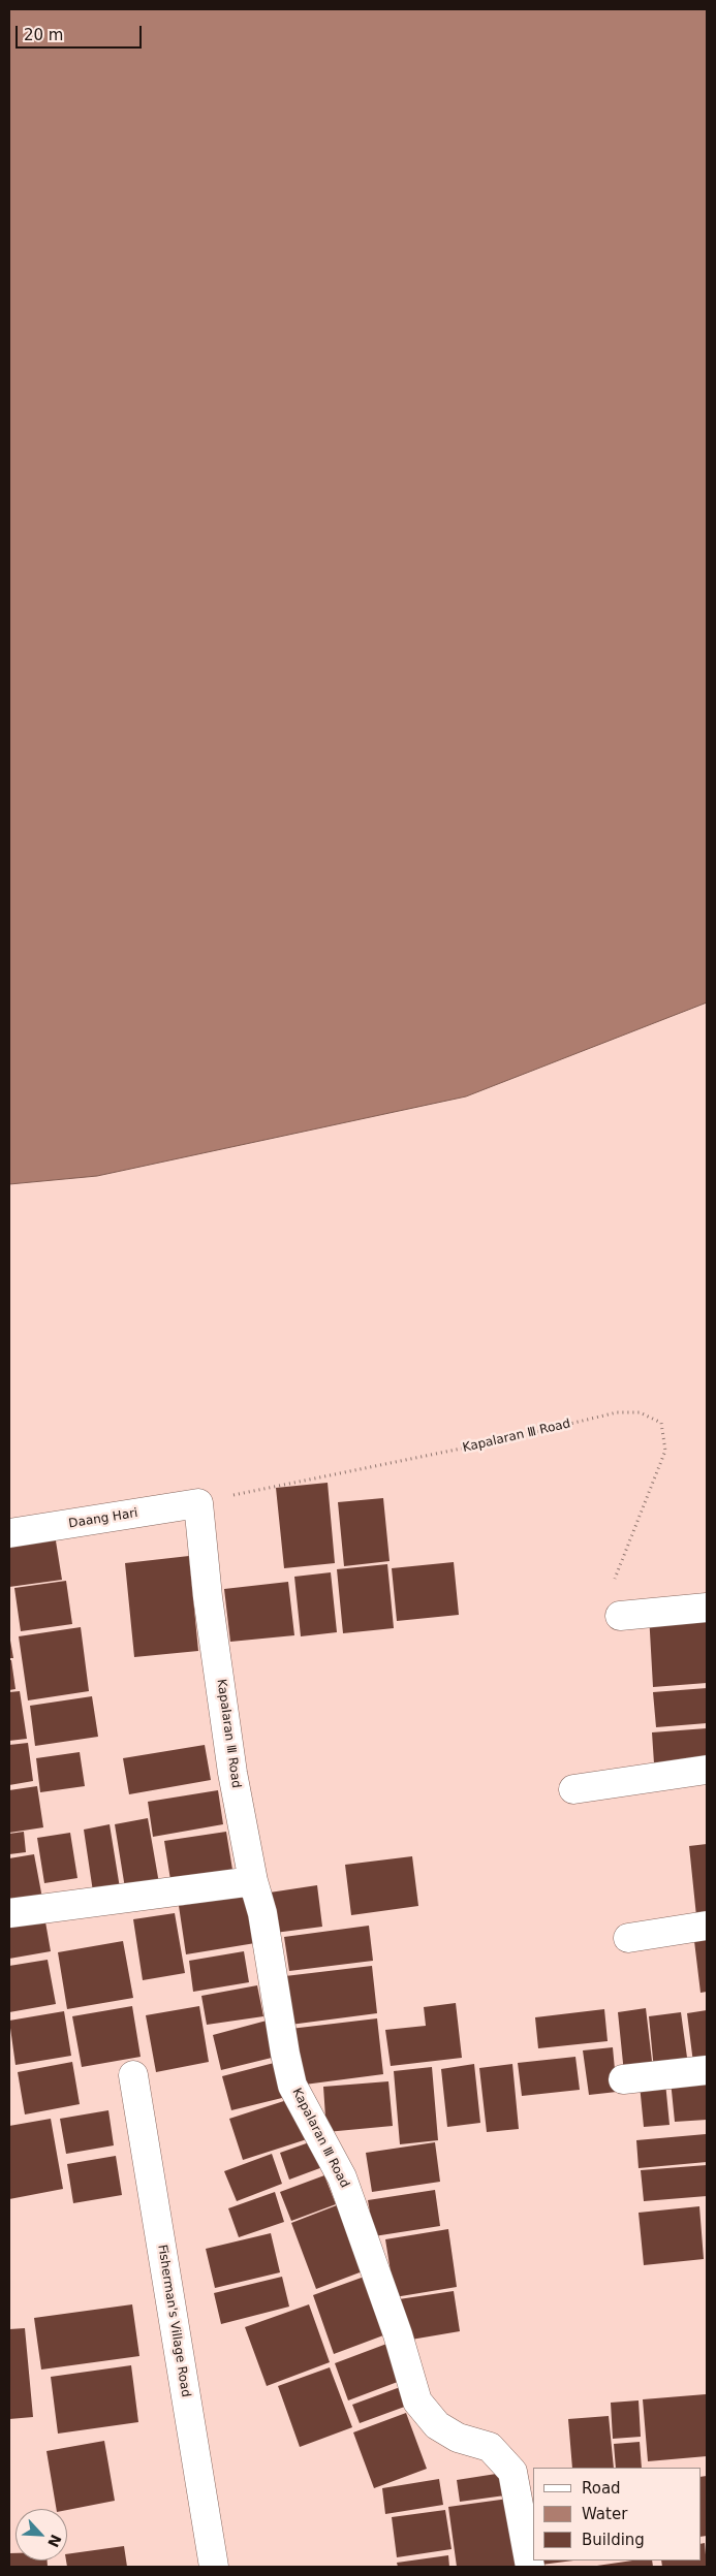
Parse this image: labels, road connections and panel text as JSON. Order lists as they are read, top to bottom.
{
  "streets": {
    "street": ["Kapalaran Ⅲ Road", "Daang Hari", "Fisherman's Village Road"]
  },
  "crossings": [
    ["Kapalaran Ⅲ Road", "Daang Hari"]
  ],
  "legend": ["Road", "Water", "Building"],
  "scale_bar": "20 m",
  "north": "bottom right"
}
